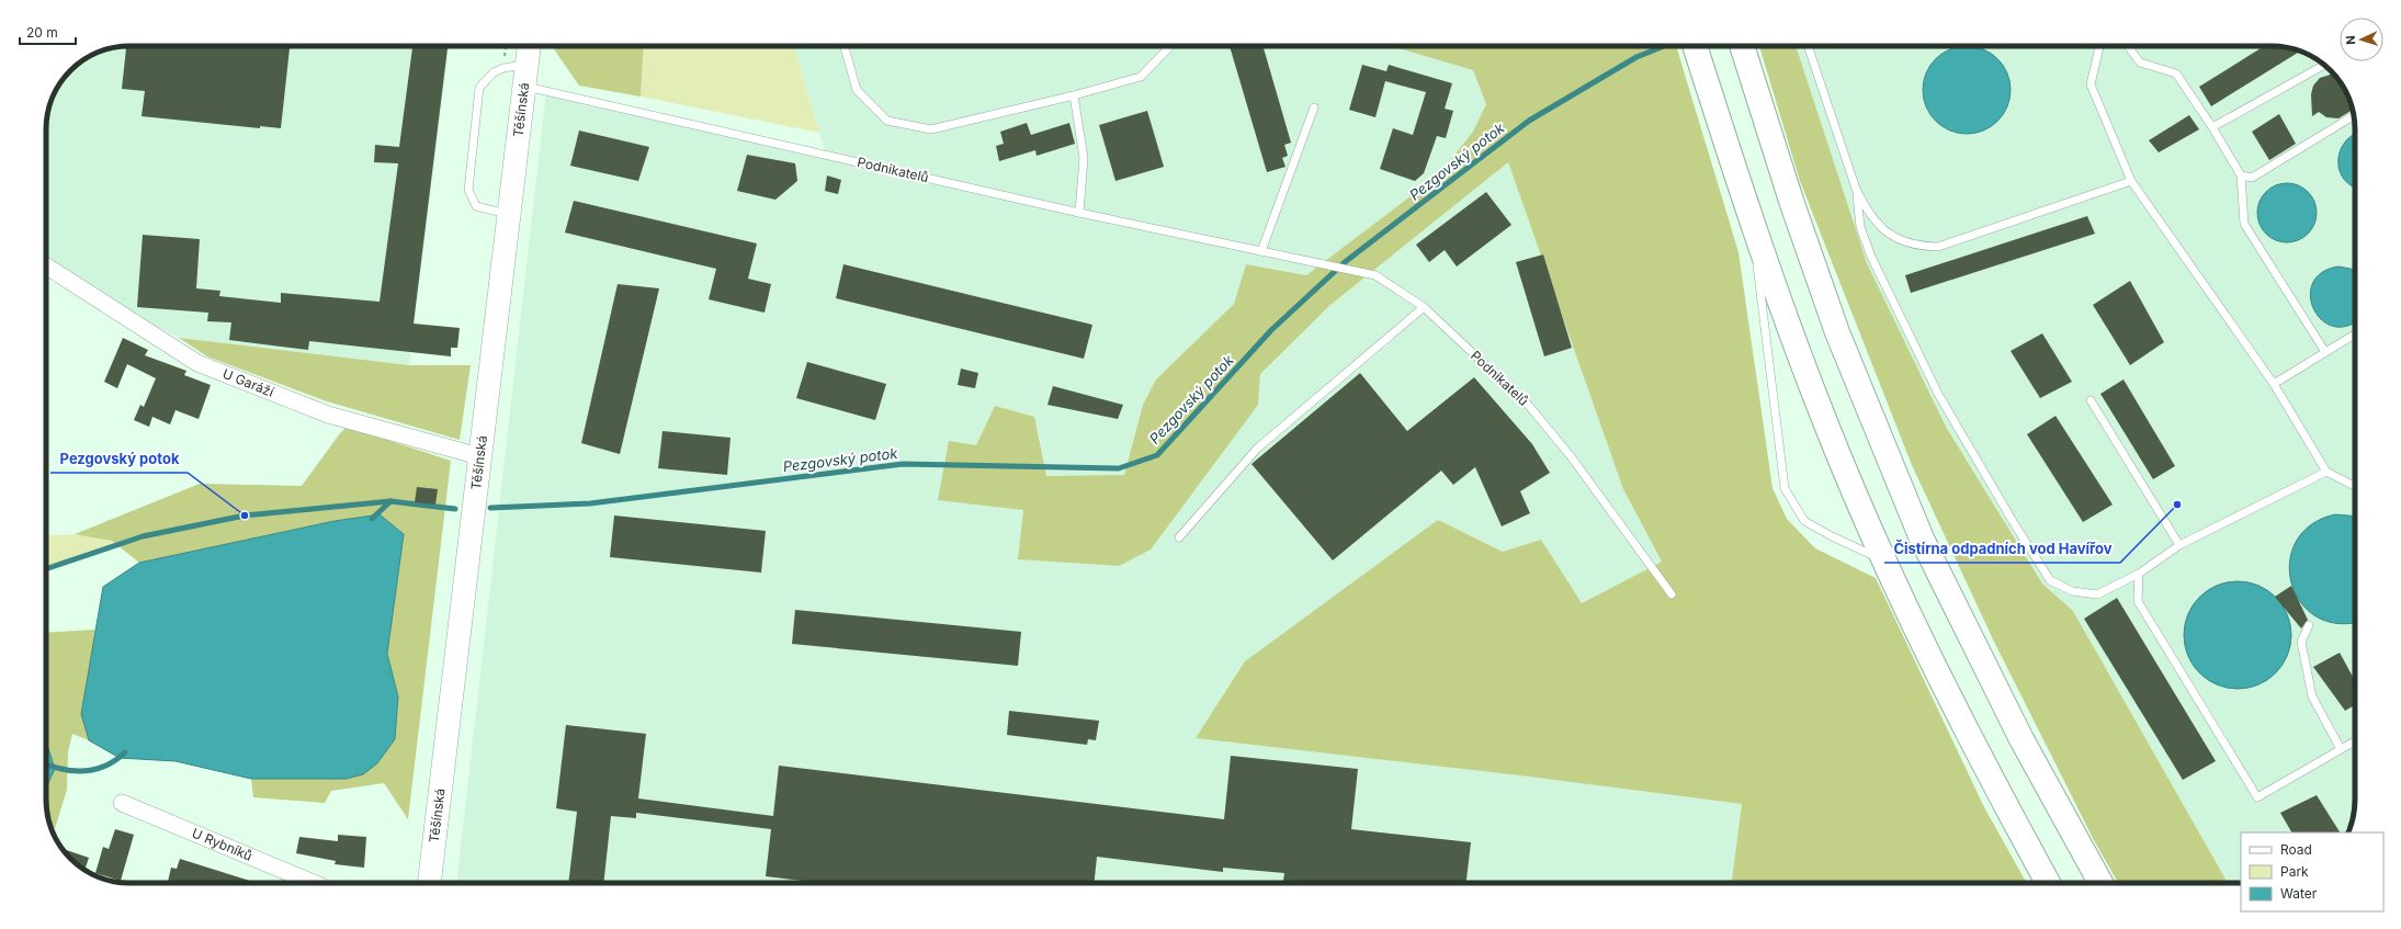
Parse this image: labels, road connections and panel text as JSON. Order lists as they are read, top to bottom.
{
  "streets": {
    "main road": ["Těšínská"],
    "street": ["U Garáží", "U Rybníků"],
    "lane": ["Podnikatelů"]
  },
  "crossings": [
    ["Těšínská", "Podnikatelů"],
    ["Těšínská", "U Garáží"]
  ],
  "water": ["Pezgovský potok"],
  "places": ["Čistírna odpadních vod Havířov", "Pezgovský potok"],
  "legend": ["Road", "Park", "Water"],
  "scale_bar": "20 m",
  "north": "left"
}
